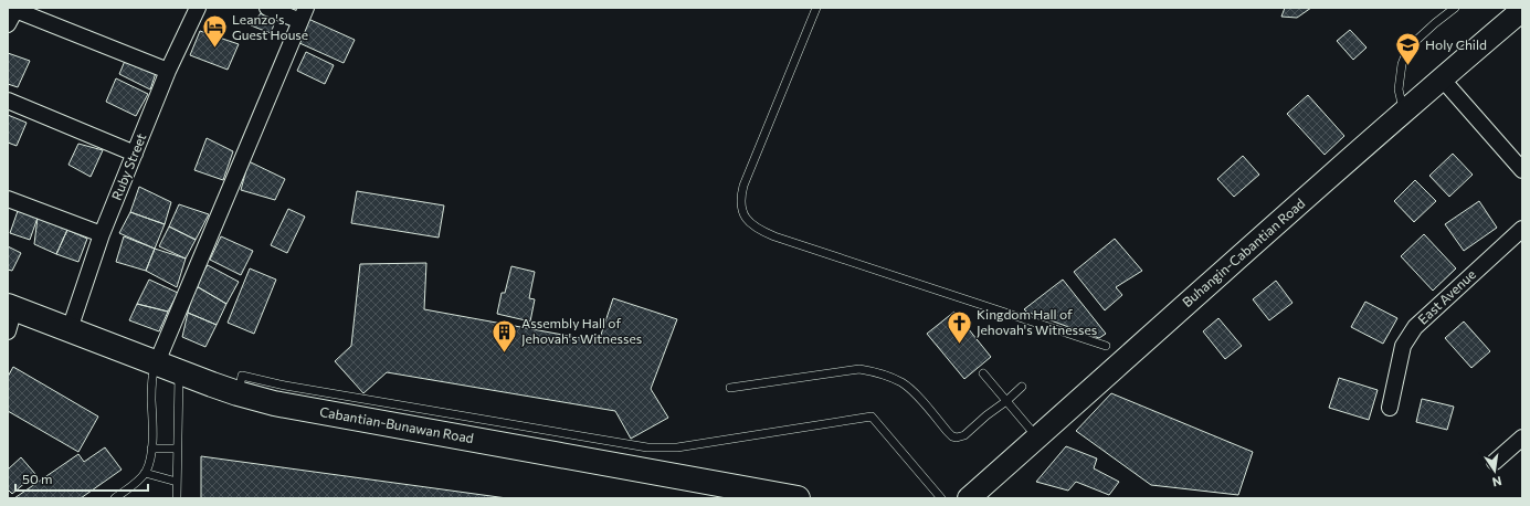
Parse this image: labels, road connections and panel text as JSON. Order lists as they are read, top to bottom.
{
  "streets": {
    "main road": ["Buhangin-Cabantian Road", "Cabantian-Bunawan Road"],
    "street": ["Ruby Street", "East Avenue"]
  },
  "crossings": [
    ["Ruby Street", "Cabantian-Bunawan Road"]
  ],
  "places": {
    "hotel": ["Leanzo's Guest House"],
    "school or university": ["Holy Child"],
    "church": ["Kingdom Hall of Jehovah's Witnesses"],
    "building": ["Assembly Hall of Jehovah's Witnesses"]
  },
  "scale_bar": "50 m",
  "north": "bottom"
}
